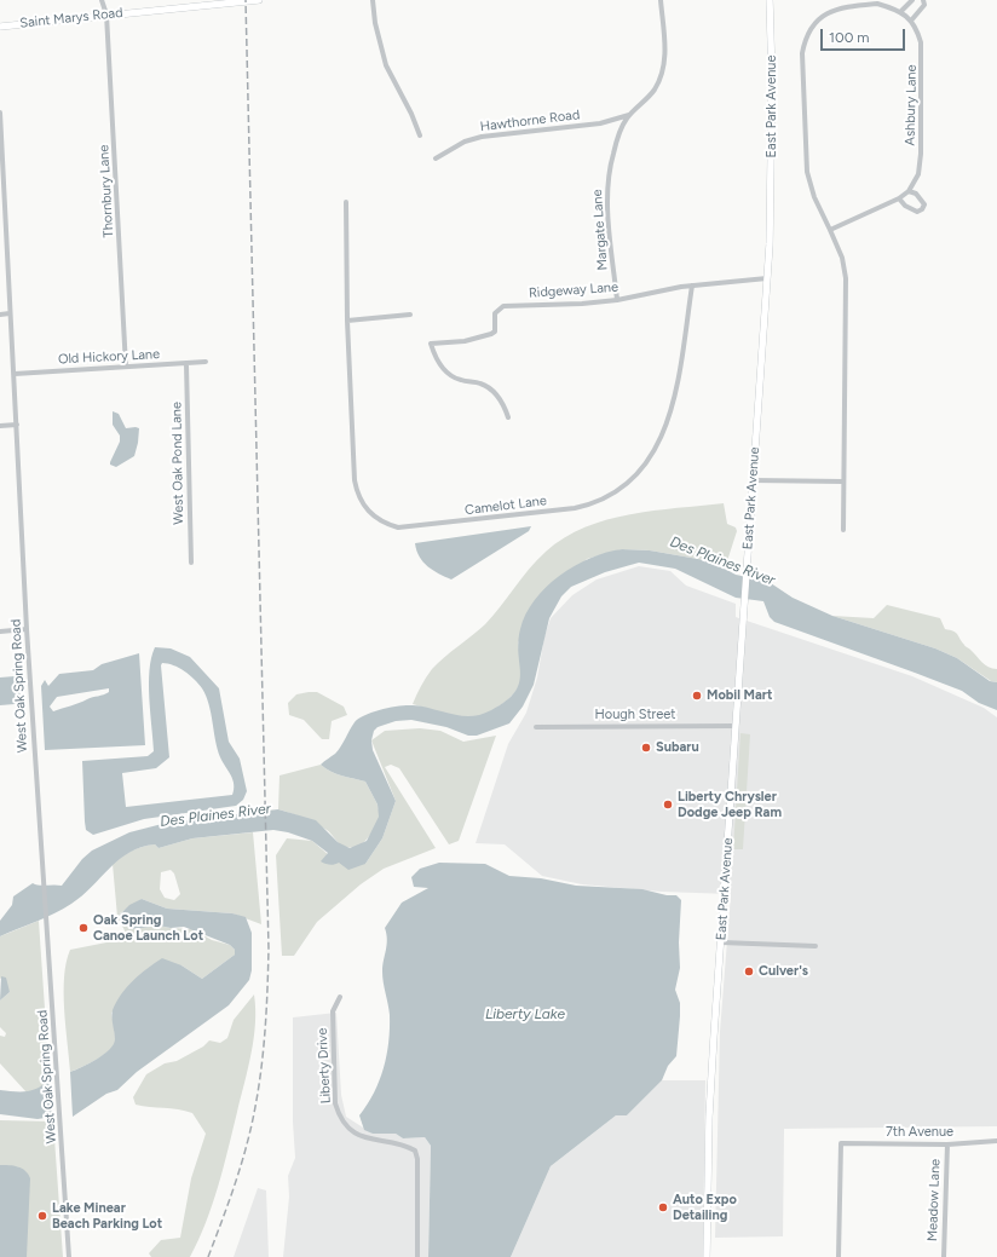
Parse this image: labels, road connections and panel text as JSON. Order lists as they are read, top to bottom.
{
  "streets": {
    "main road": ["Saint Marys Road", "East Park Avenue"],
    "street": [
      "Ashbury Lane",
      "Hawthorne Road",
      "Thornbury Lane",
      "Margate Lane",
      "Ridgeway Lane",
      "Old Hickory Lane",
      "West Oak Pond Lane",
      "Camelot Lane",
      "West Oak Spring Road",
      "Hough Street",
      "Liberty Drive",
      "7th Avenue",
      "Meadow Lane"
    ]
  },
  "crossings": [
    ["Saint Marys Road", "Thornbury Lane"],
    ["East Park Avenue", "Ridgeway Lane"],
    ["East Park Avenue", "Hough Street"],
    ["Hawthorne Road", "Margate Lane"],
    ["Thornbury Lane", "Old Hickory Lane"],
    ["Margate Lane", "Ridgeway Lane"],
    ["Ridgeway Lane", "Camelot Lane"],
    ["Old Hickory Lane", "West Oak Pond Lane"],
    ["Old Hickory Lane", "West Oak Spring Road"],
    ["7th Avenue", "Meadow Lane"]
  ],
  "water": ["Des Plaines River", "Liberty Lake"],
  "places": [
    "Mobil Mart",
    "Subaru",
    "Liberty Chrysler Dodge Jeep Ram",
    "Oak Spring Canoe Launch Lot",
    "Culver's",
    "Auto Expo Detailing",
    "Lake Minear Beach Parking Lot"
  ],
  "scale_bar": "100 m"
}
